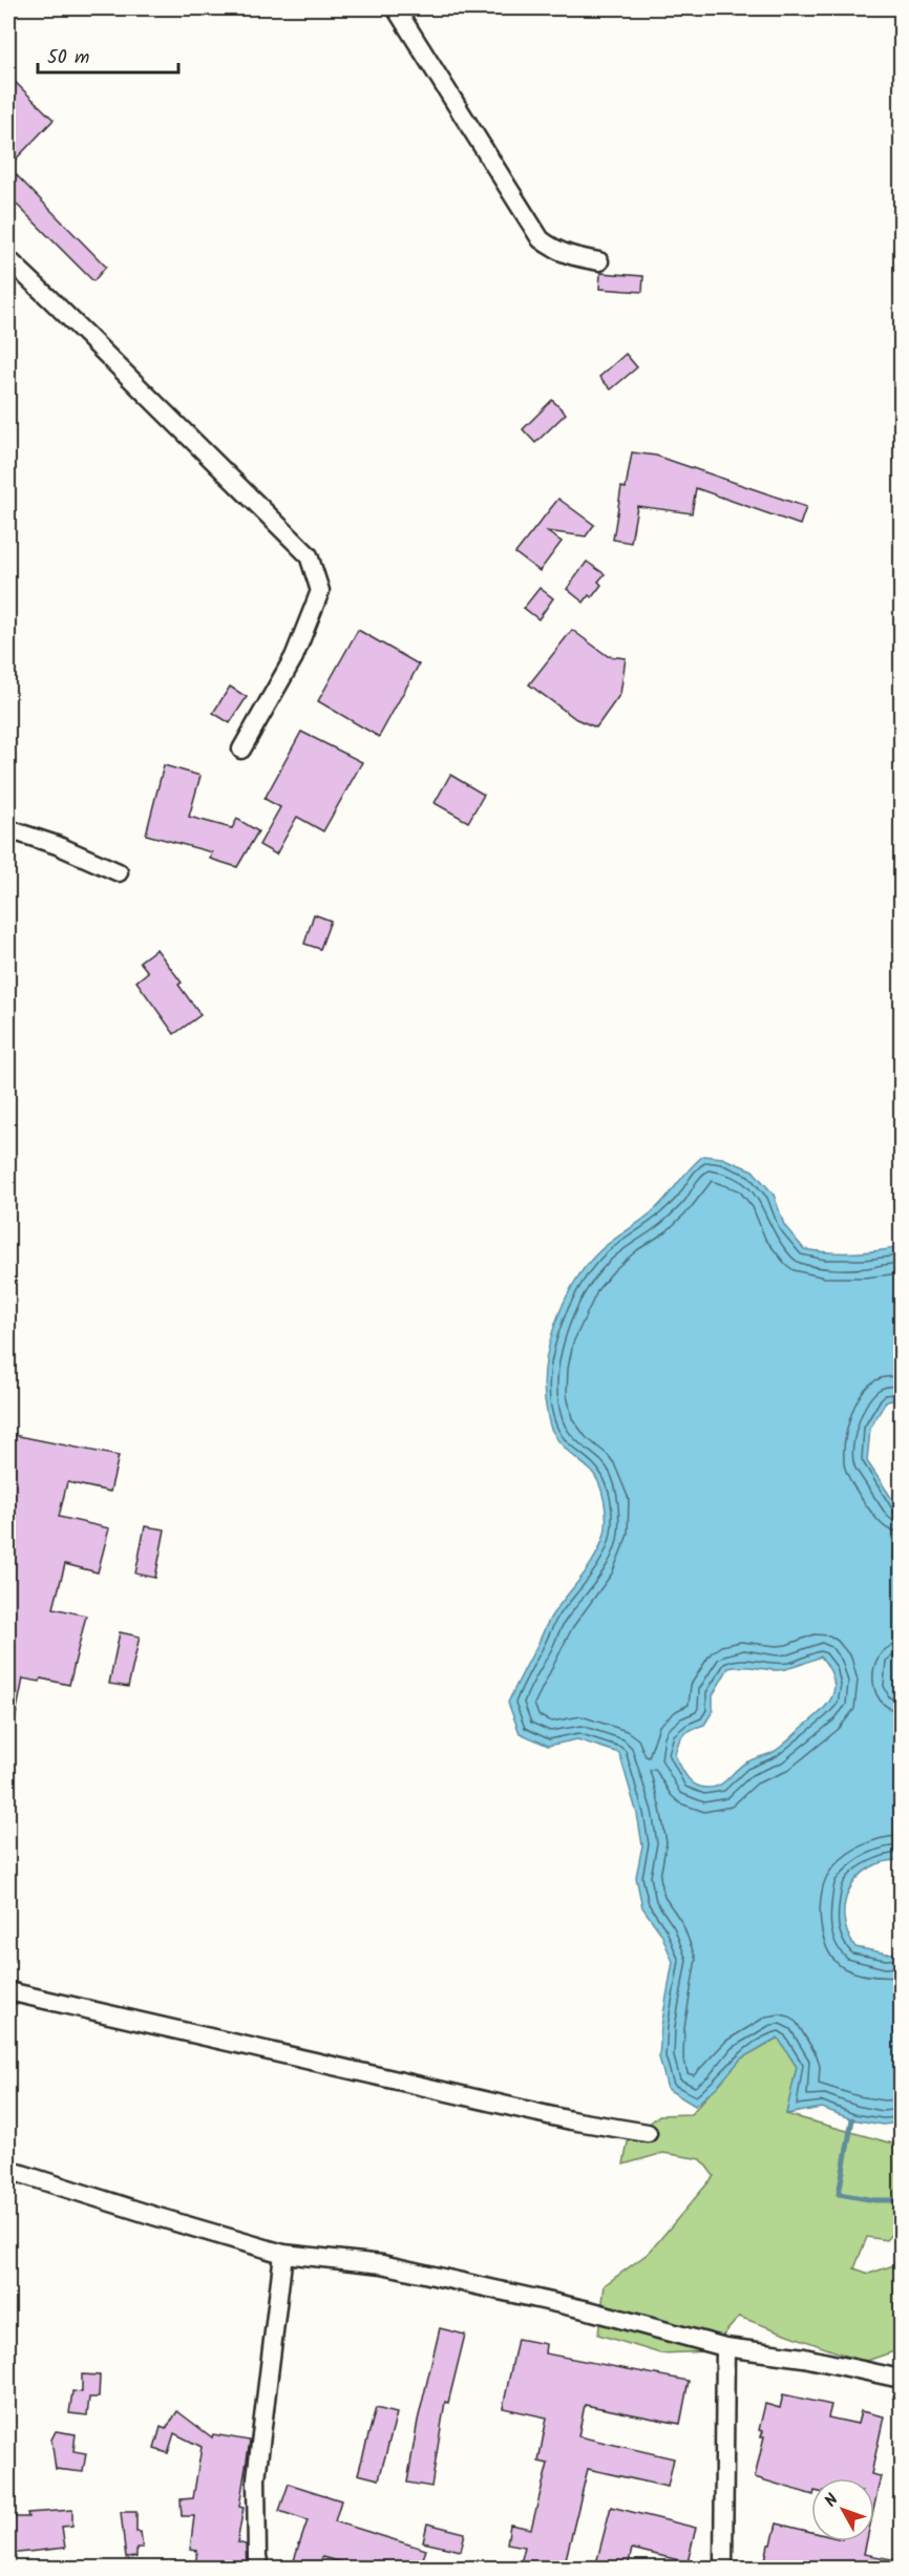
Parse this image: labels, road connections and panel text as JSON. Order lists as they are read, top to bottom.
{
  "scale_bar": "50 m",
  "north": "top left"
}
